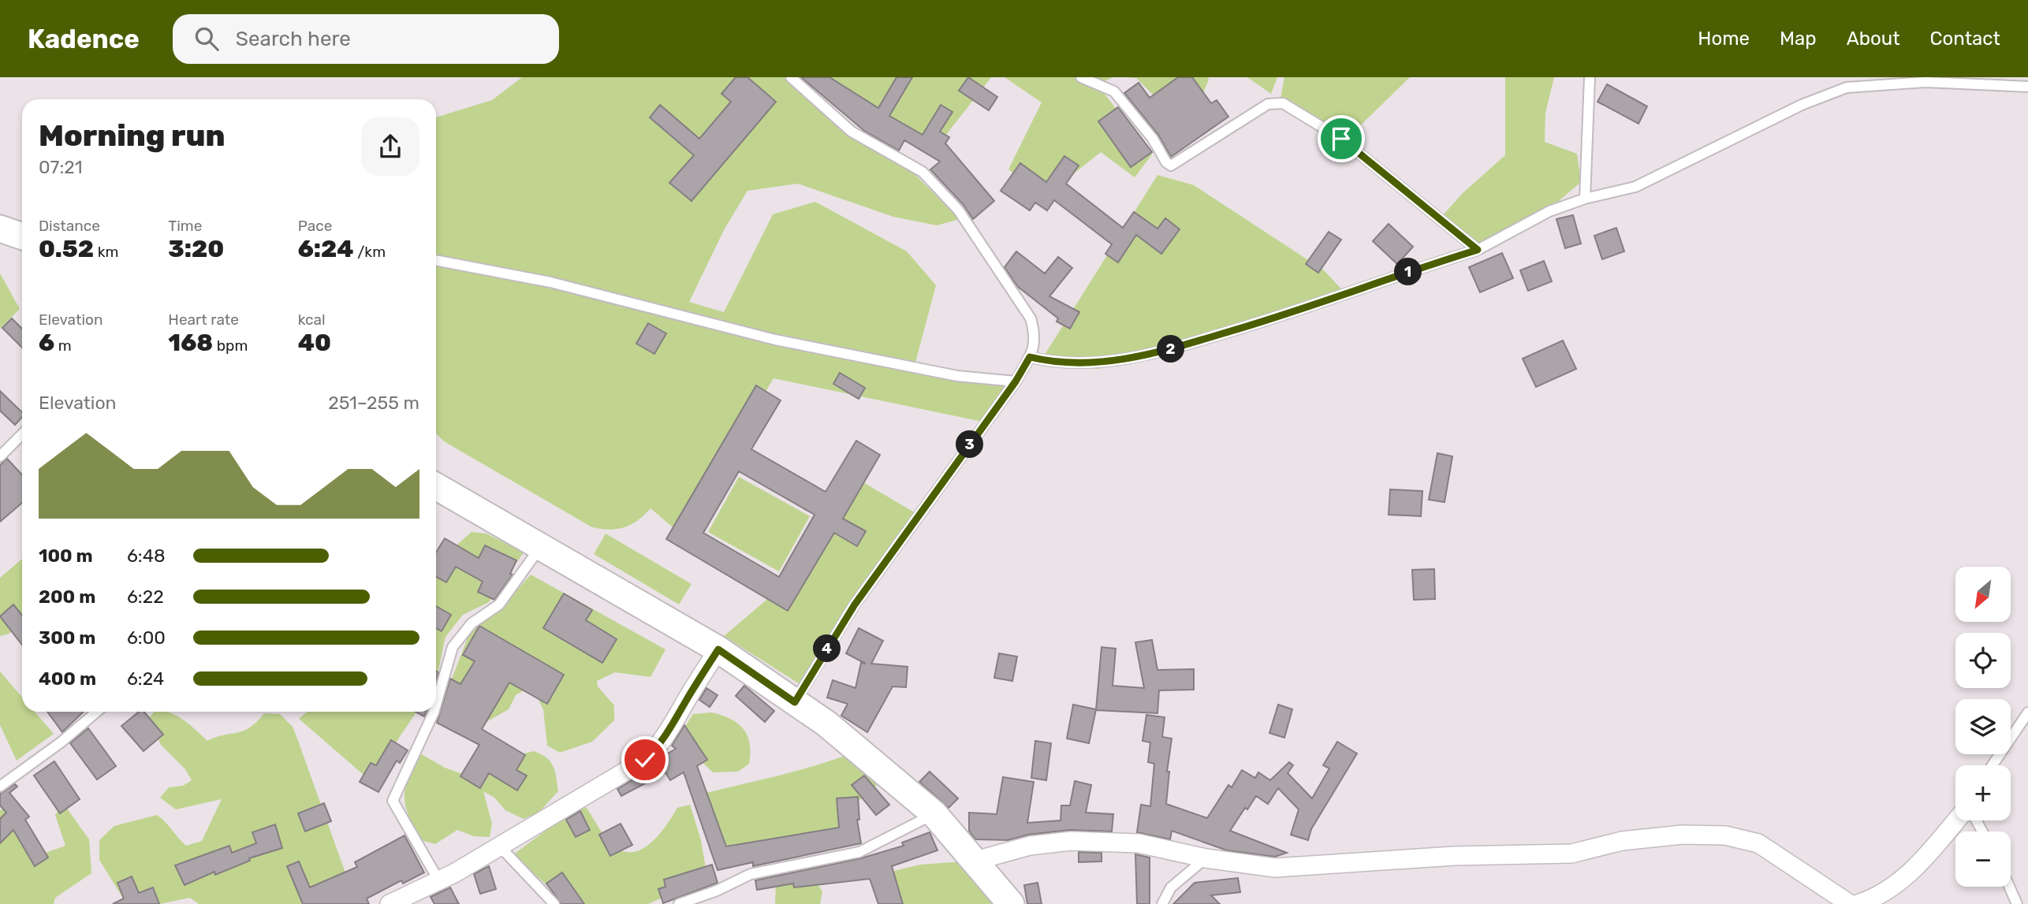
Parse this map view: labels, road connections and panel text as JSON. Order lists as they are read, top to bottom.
{
  "north": "bottom left",
  "page": {
    "header": "Kadence",
    "search": "Search here",
    "nav": [
      "Home",
      "Map",
      "About",
      "Contact"
    ],
    "heading": ["Morning run", "07:21"],
    "stats": [
      ["Distance", "0.52 km"],
      ["Time", "3:20"],
      ["Pace", "6:24 /km"],
      ["Elevation", "6 m"],
      ["Heart rate", "168 bpm"],
      ["kcal", "40"]
    ],
    "pins": [
      "1",
      "2",
      "3",
      "4"
    ],
    "chart": ["Elevation", "251–255 m"],
    "list": [
      {
        "name": "100 m",
        "note": "6:48"
      },
      {
        "name": "200 m",
        "note": "6:22"
      },
      {
        "name": "300 m",
        "note": "6:00"
      },
      {
        "name": "400 m",
        "note": "6:24"
      }
    ],
    "map_buttons": ["+", "−"]
  }
}
